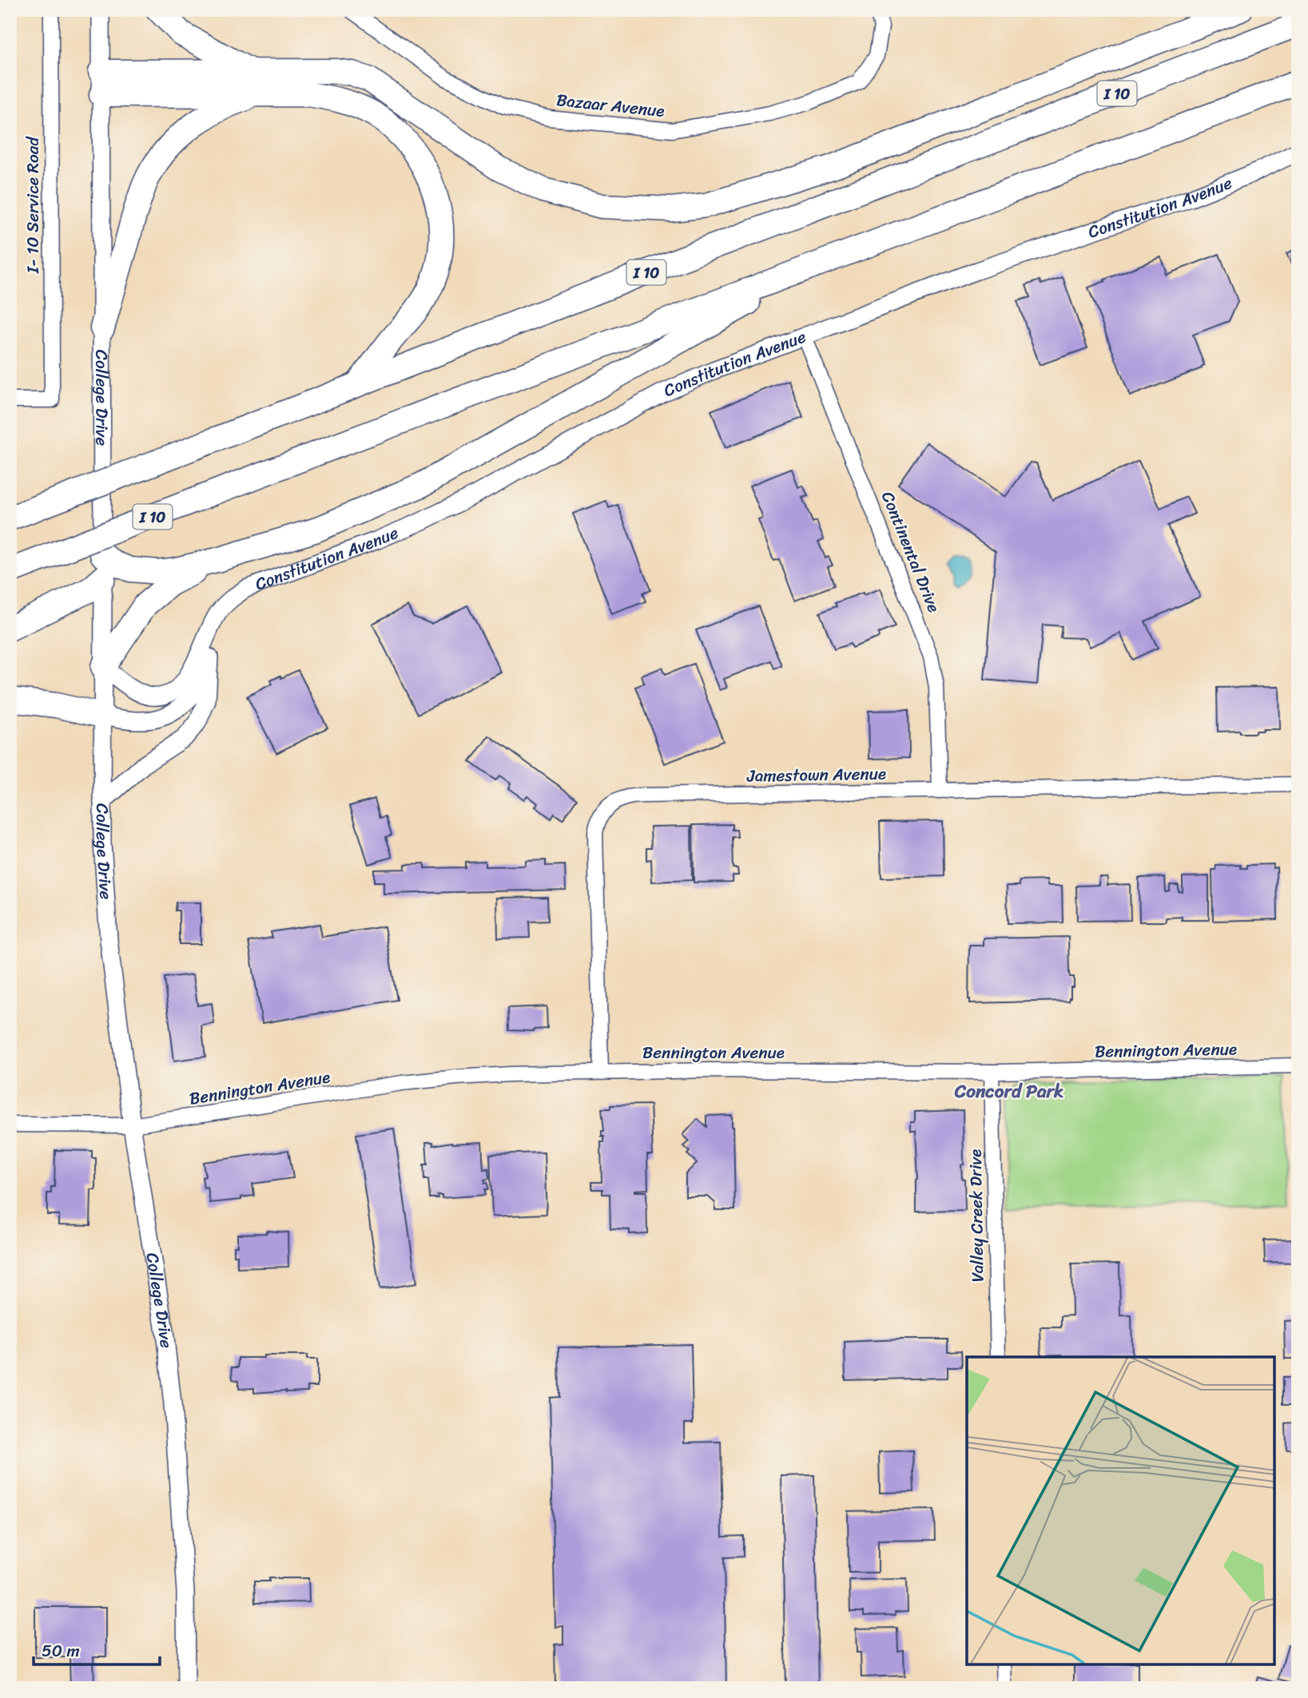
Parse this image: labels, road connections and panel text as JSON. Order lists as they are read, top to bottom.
{
  "streets": {
    "highway": ["I 10"],
    "street": [
      "Bazaar Avenue",
      "I- 10 Service Road",
      "Constitution Avenue",
      "College Drive",
      "Continental Drive",
      "Jamestown Avenue",
      "Bennington Avenue",
      "Valley Creek Drive"
    ]
  },
  "crossings": [
    ["Constitution Avenue", "College Drive"],
    ["Constitution Avenue", "Continental Drive"],
    ["College Drive", "Bennington Avenue"],
    ["Continental Drive", "Jamestown Avenue"],
    ["Jamestown Avenue", "Bennington Avenue"],
    ["Bennington Avenue", "Valley Creek Drive"]
  ],
  "districts": ["Concord Park"],
  "scale_bar": "50 m"
}
